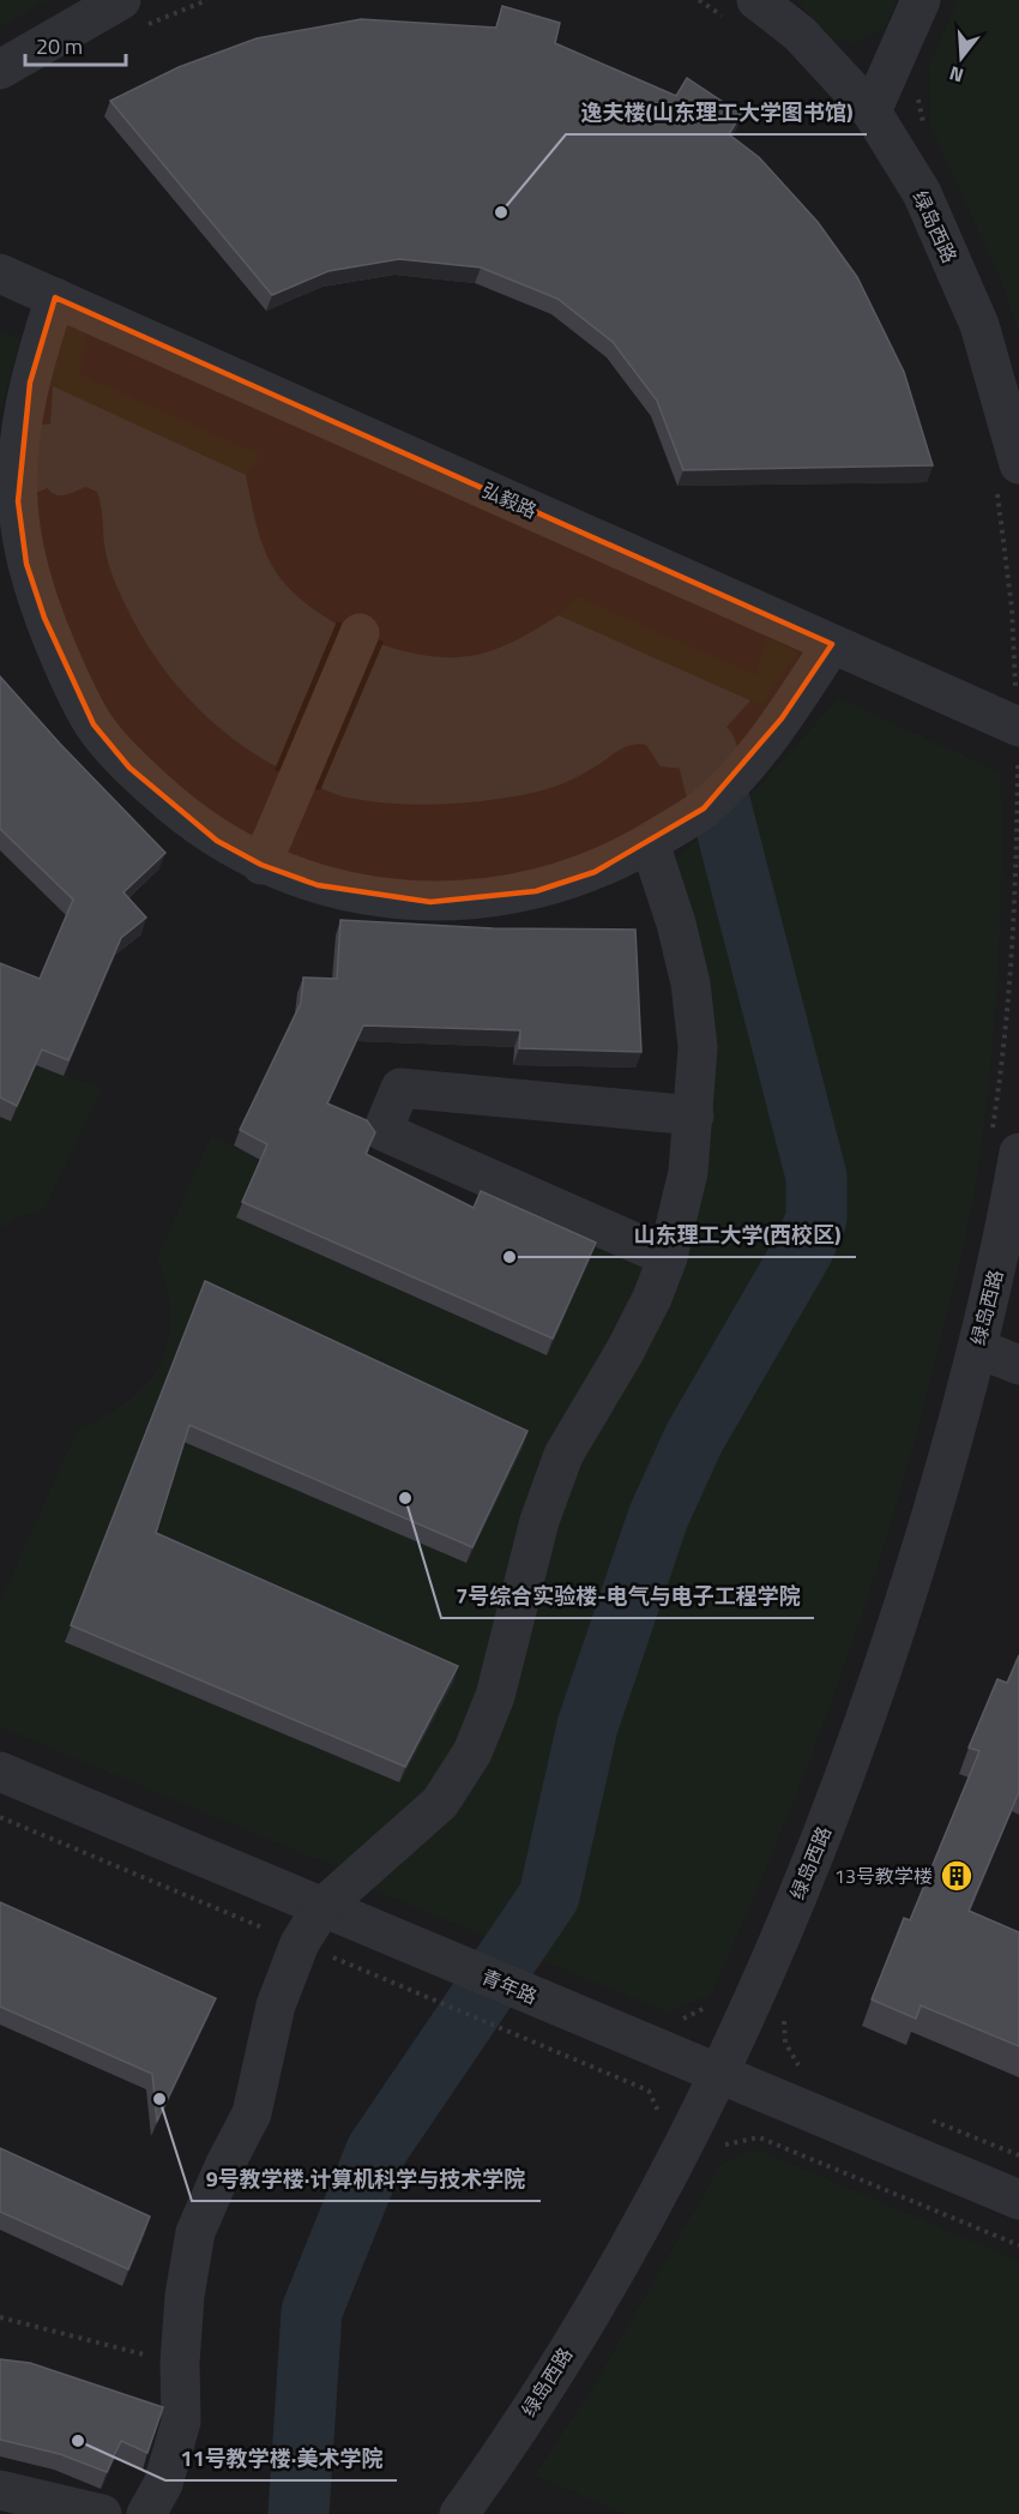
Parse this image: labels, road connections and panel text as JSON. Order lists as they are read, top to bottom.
{
  "streets": {
    "street": ["绿岛西路", "弘毅路", "青年路"]
  },
  "crossings": [
    ["绿岛西路", "青年路"]
  ],
  "places": {
    "other": [
      "逸夫楼(山东理工大学图书馆)",
      "山东理工大学(西校区)",
      "7号综合实验楼-电气与电子工程学院",
      "9号教学楼·计算机科学与技术学院",
      "11号教学楼·美术学院"
    ],
    "building": ["13号教学楼"]
  },
  "scale_bar": "20 m",
  "north": "bottom"
}
